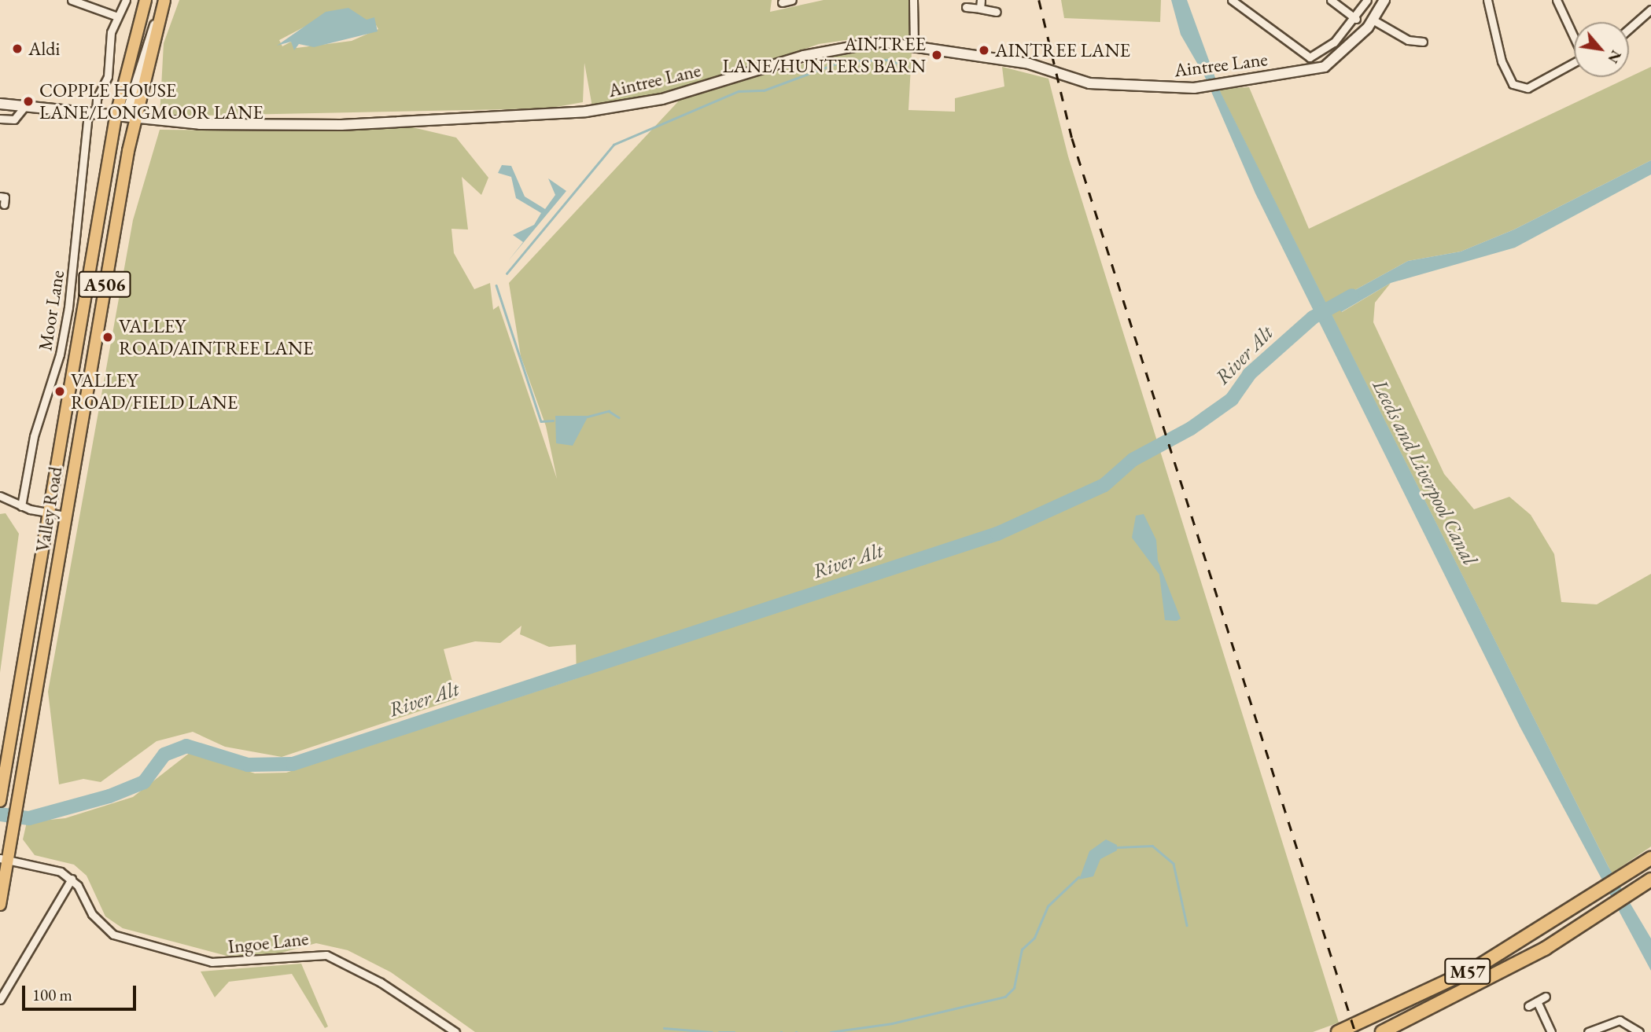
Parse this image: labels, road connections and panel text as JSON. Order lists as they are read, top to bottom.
{
  "streets": {
    "highway": ["M57"],
    "main road": ["Aintree Lane", "A506", "Valley Road"],
    "street": ["Moor Lane", "Ingoe Lane"]
  },
  "crossings": [
    ["Aintree Lane", "A506"],
    ["Aintree Lane", "Moor Lane"],
    ["Aintree Lane", "Valley Road"],
    ["A506", "Valley Road"]
  ],
  "water": ["River Alt", "Leeds and Liverpool Canal"],
  "places": [
    "Aldi",
    "AINTREE LANE",
    "AINTREE LANE/HUNTERS BARN",
    "COPPLE HOUSE LANE/LONGMOOR LANE",
    "VALLEY ROAD/AINTREE LANE",
    "VALLEY ROAD/FIELD LANE"
  ],
  "scale_bar": "100 m",
  "north": "bottom right"
}
